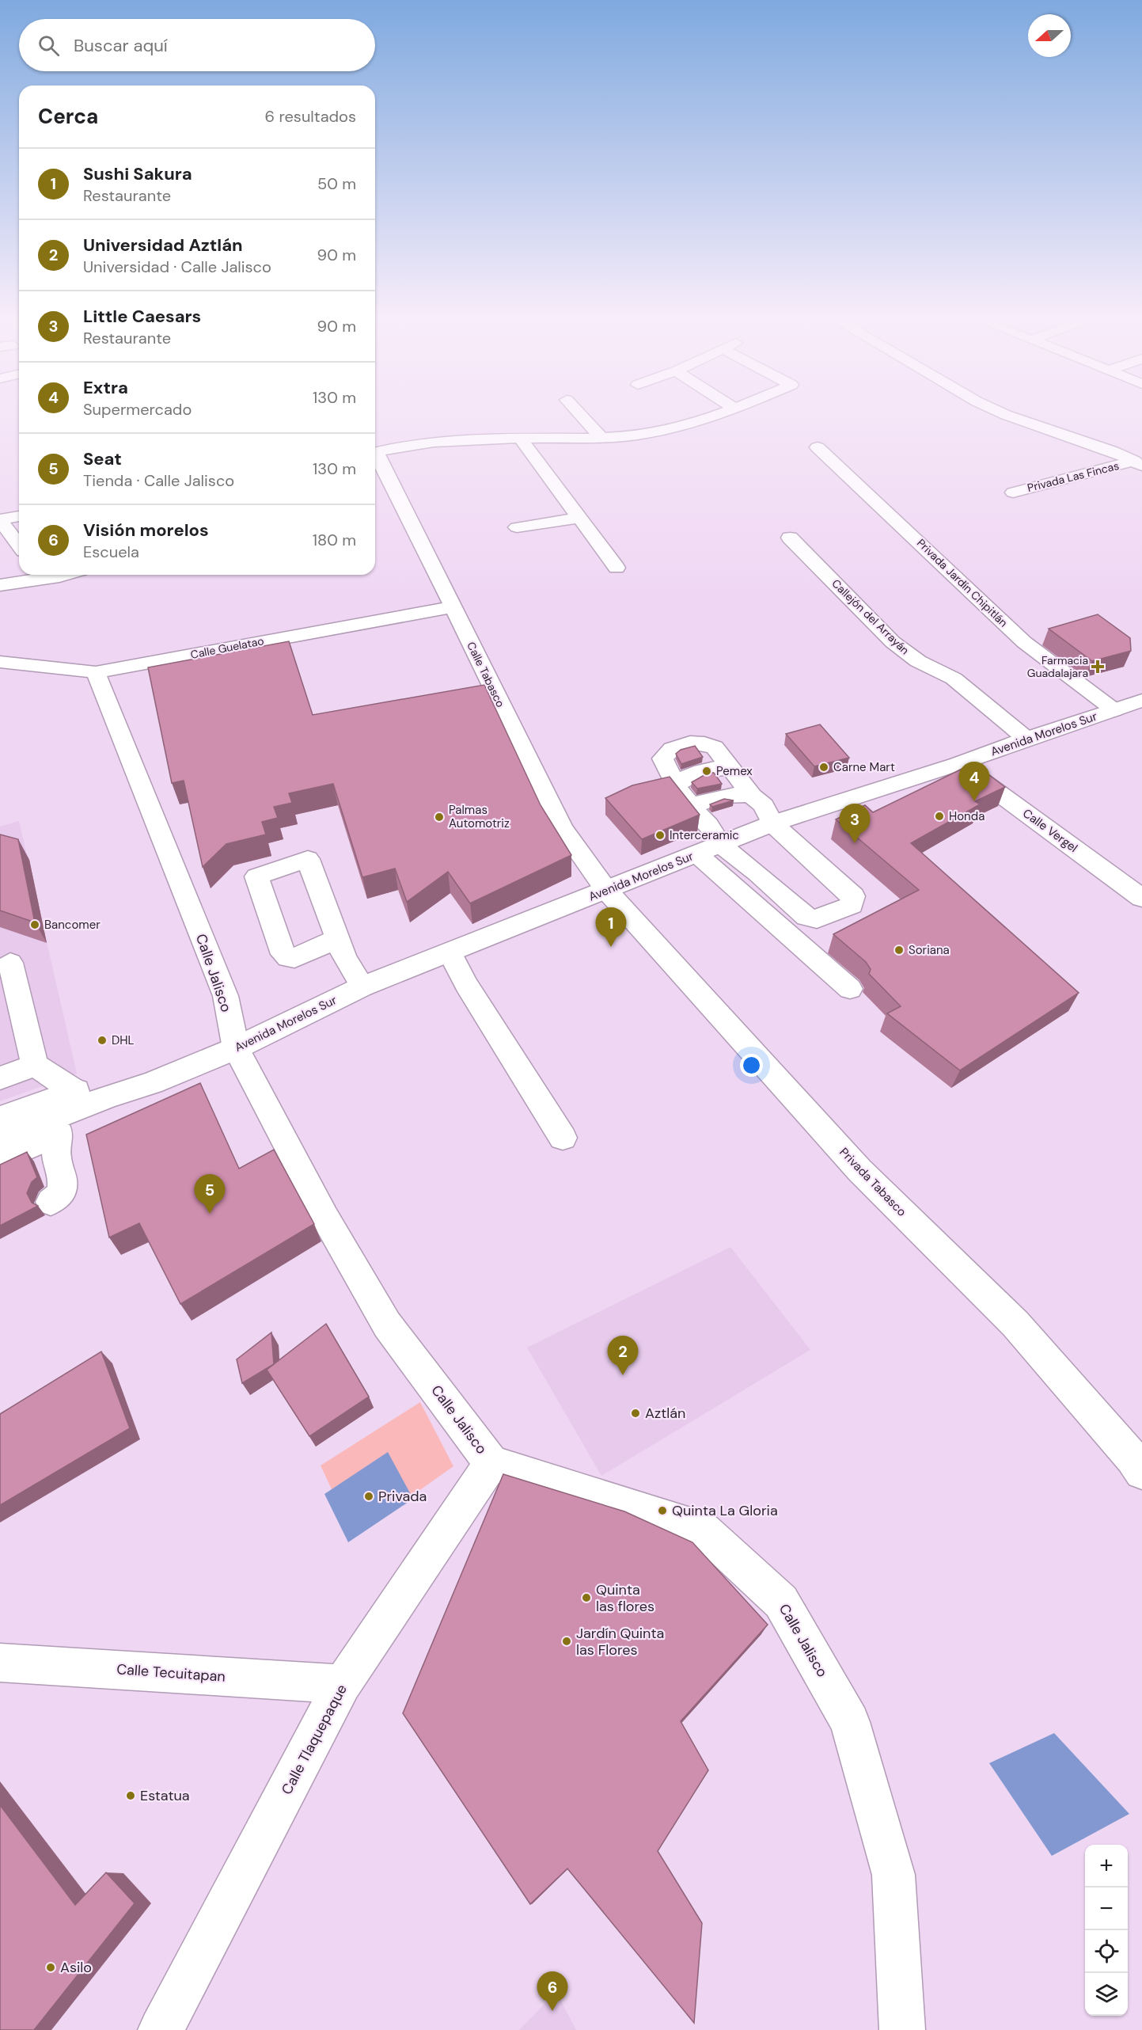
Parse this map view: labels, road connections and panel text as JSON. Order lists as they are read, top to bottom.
{
  "streets": {
    "street": [
      "Privada Las Fincas",
      "Privada Jardín Chipitlán",
      "Callejón del Arrayán",
      "Calle Guelatao",
      "Calle Tabasco",
      "Avenida Morelos Sur",
      "Calle Vergel",
      "Calle Jalisco",
      "Privada Tabasco",
      "Calle Tecuitapan",
      "Calle Tlaquepaque"
    ]
  },
  "crossings": [
    ["Privada Jardín Chipitlán", "Avenida Morelos Sur"],
    ["Callejón del Arrayán", "Avenida Morelos Sur"],
    ["Calle Guelatao", "Calle Tabasco"],
    ["Calle Guelatao", "Calle Jalisco"],
    ["Calle Tabasco", "Avenida Morelos Sur"],
    ["Calle Tabasco", "Privada Tabasco"],
    ["Avenida Morelos Sur", "Calle Vergel"],
    ["Avenida Morelos Sur", "Calle Jalisco"],
    ["Avenida Morelos Sur", "Privada Tabasco"],
    ["Calle Jalisco", "Calle Tlaquepaque"],
    ["Calle Tecuitapan", "Calle Tlaquepaque"]
  ],
  "places": {
    "health": ["Farmacia Guadalajara"],
    "other": [
      "Carne Mart",
      "Pemex",
      "Honda",
      "Palmas Automotriz",
      "Interceramic",
      "Bancomer",
      "Soriana",
      "DHL",
      "Aztlán",
      "Privada",
      "Quinta La Gloria",
      "Quinta las flores",
      "Jardín Quinta las Flores",
      "Estatua",
      "Asilo"
    ]
  },
  "north": "left",
  "page": {
    "search": "Buscar aquí",
    "heading": ["Cerca", "6 resultados"],
    "list": [
      {
        "mark": "1",
        "name": "Sushi Sakura",
        "note": "Restaurante",
        "value": "50 m"
      },
      {
        "mark": "2",
        "name": "Universidad Aztlán",
        "note": "Universidad · Calle Jalisco",
        "value": "90 m"
      },
      {
        "mark": "3",
        "name": "Little Caesars",
        "note": "Restaurante",
        "value": "90 m"
      },
      {
        "mark": "4",
        "name": "Extra",
        "note": "Supermercado",
        "value": "130 m"
      },
      {
        "mark": "5",
        "name": "Seat",
        "note": "Tienda · Calle Jalisco",
        "value": "130 m"
      },
      {
        "mark": "6",
        "name": "Visión morelos",
        "note": "Escuela",
        "value": "180 m"
      }
    ],
    "pins": [
      "4",
      "3",
      "1",
      "5",
      "2",
      "6"
    ],
    "map_buttons": ["+", "−"]
  }
}
